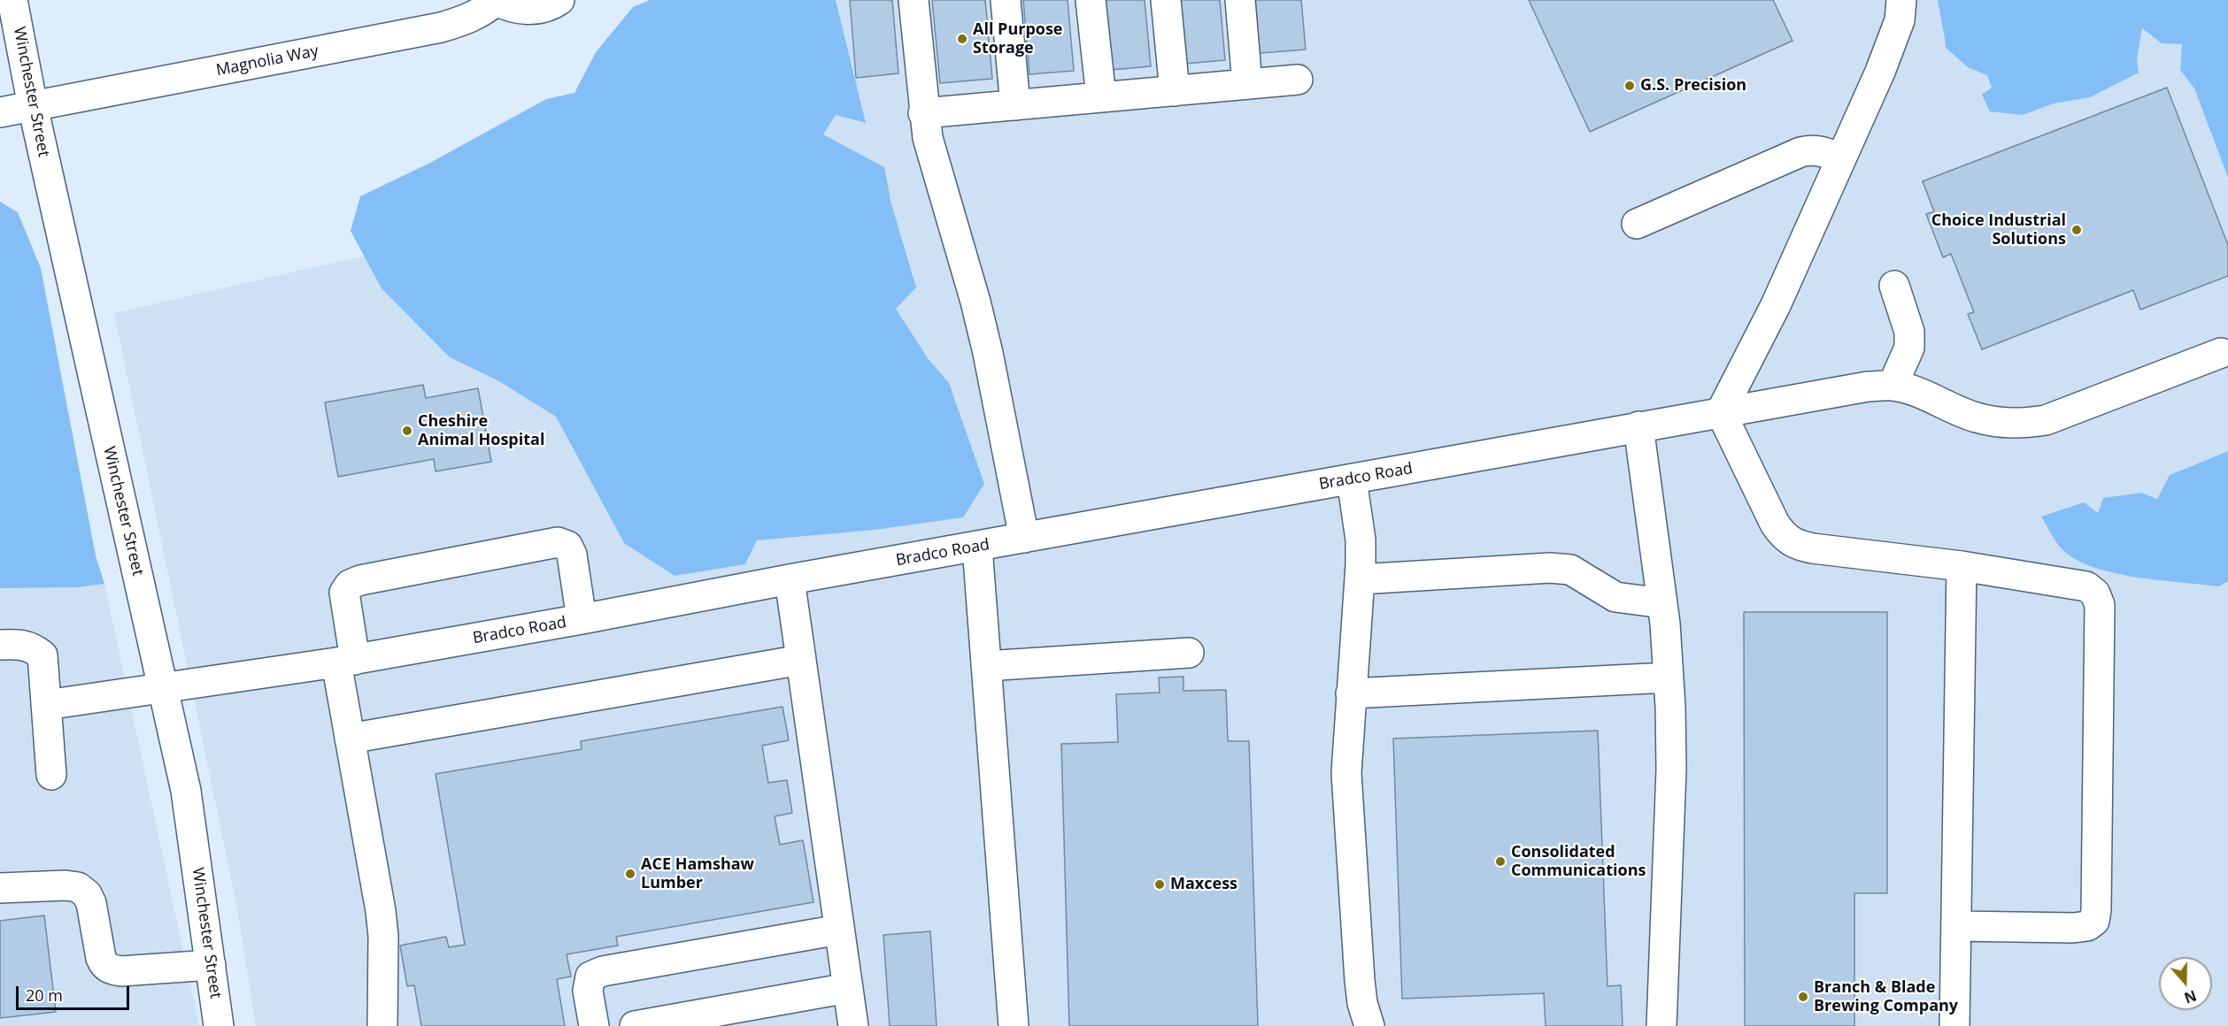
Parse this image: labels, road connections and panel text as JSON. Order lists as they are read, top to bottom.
{
  "streets": {
    "street": ["Magnolia Way", "Winchester Street", "Bradco Road"]
  },
  "crossings": [
    ["Magnolia Way", "Winchester Street"],
    ["Winchester Street", "Bradco Road"]
  ],
  "places": [
    "All Purpose Storage",
    "G.S. Precision",
    "Choice Industrial Solutions",
    "Cheshire Animal Hospital",
    "Consolidated Communications",
    "ACE Hamshaw Lumber",
    "Maxcess",
    "Branch & Blade Brewing Company"
  ],
  "scale_bar": "20 m",
  "north": "bottom"
}
